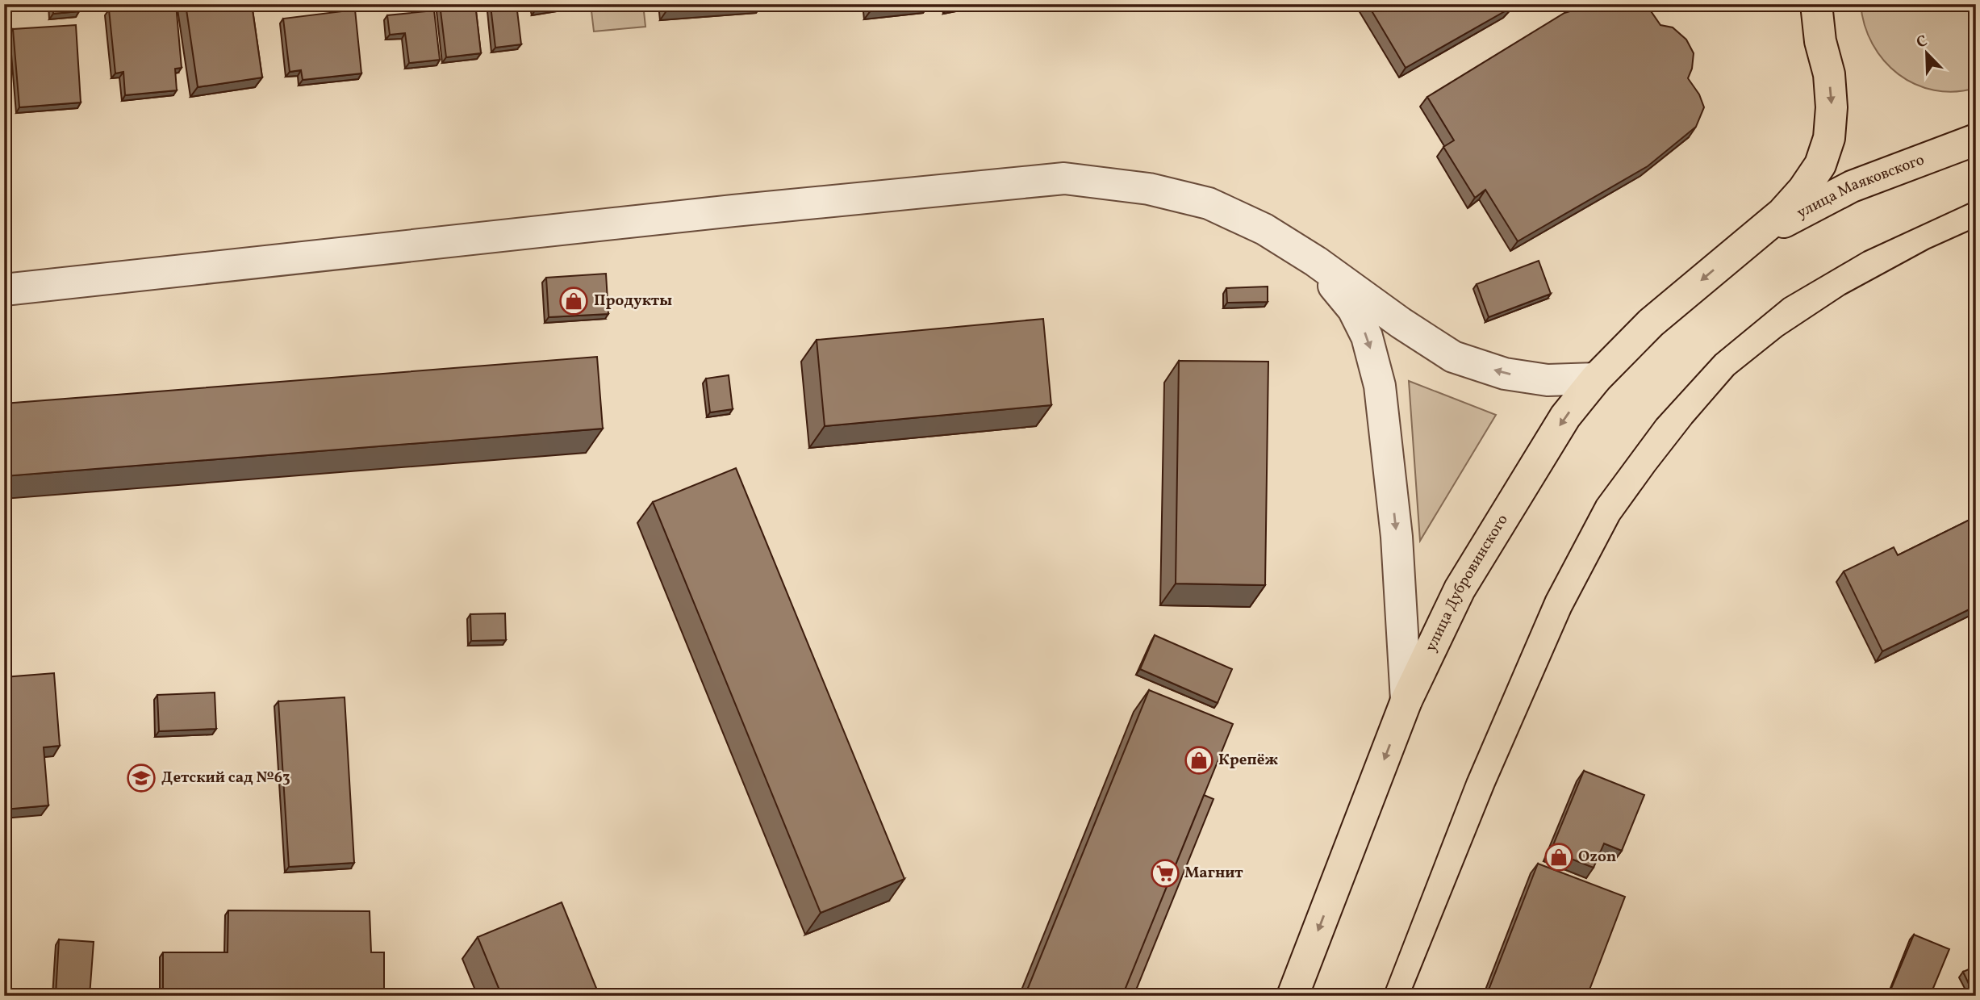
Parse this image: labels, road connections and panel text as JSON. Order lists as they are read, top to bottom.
{
  "streets": {
    "main road": ["улица Маяковского", "улица Дубровинского"]
  },
  "crossings": [
    ["улица Маяковского", "улица Дубровинского"]
  ],
  "one_way": ["улица Дубровинского"],
  "places": {
    "shop": ["Продукты", "Крепёж", "Ozon"],
    "school or university": ["Детский сад №63"],
    "supermarket": ["Магнит"]
  },
  "north": "top left"
}
